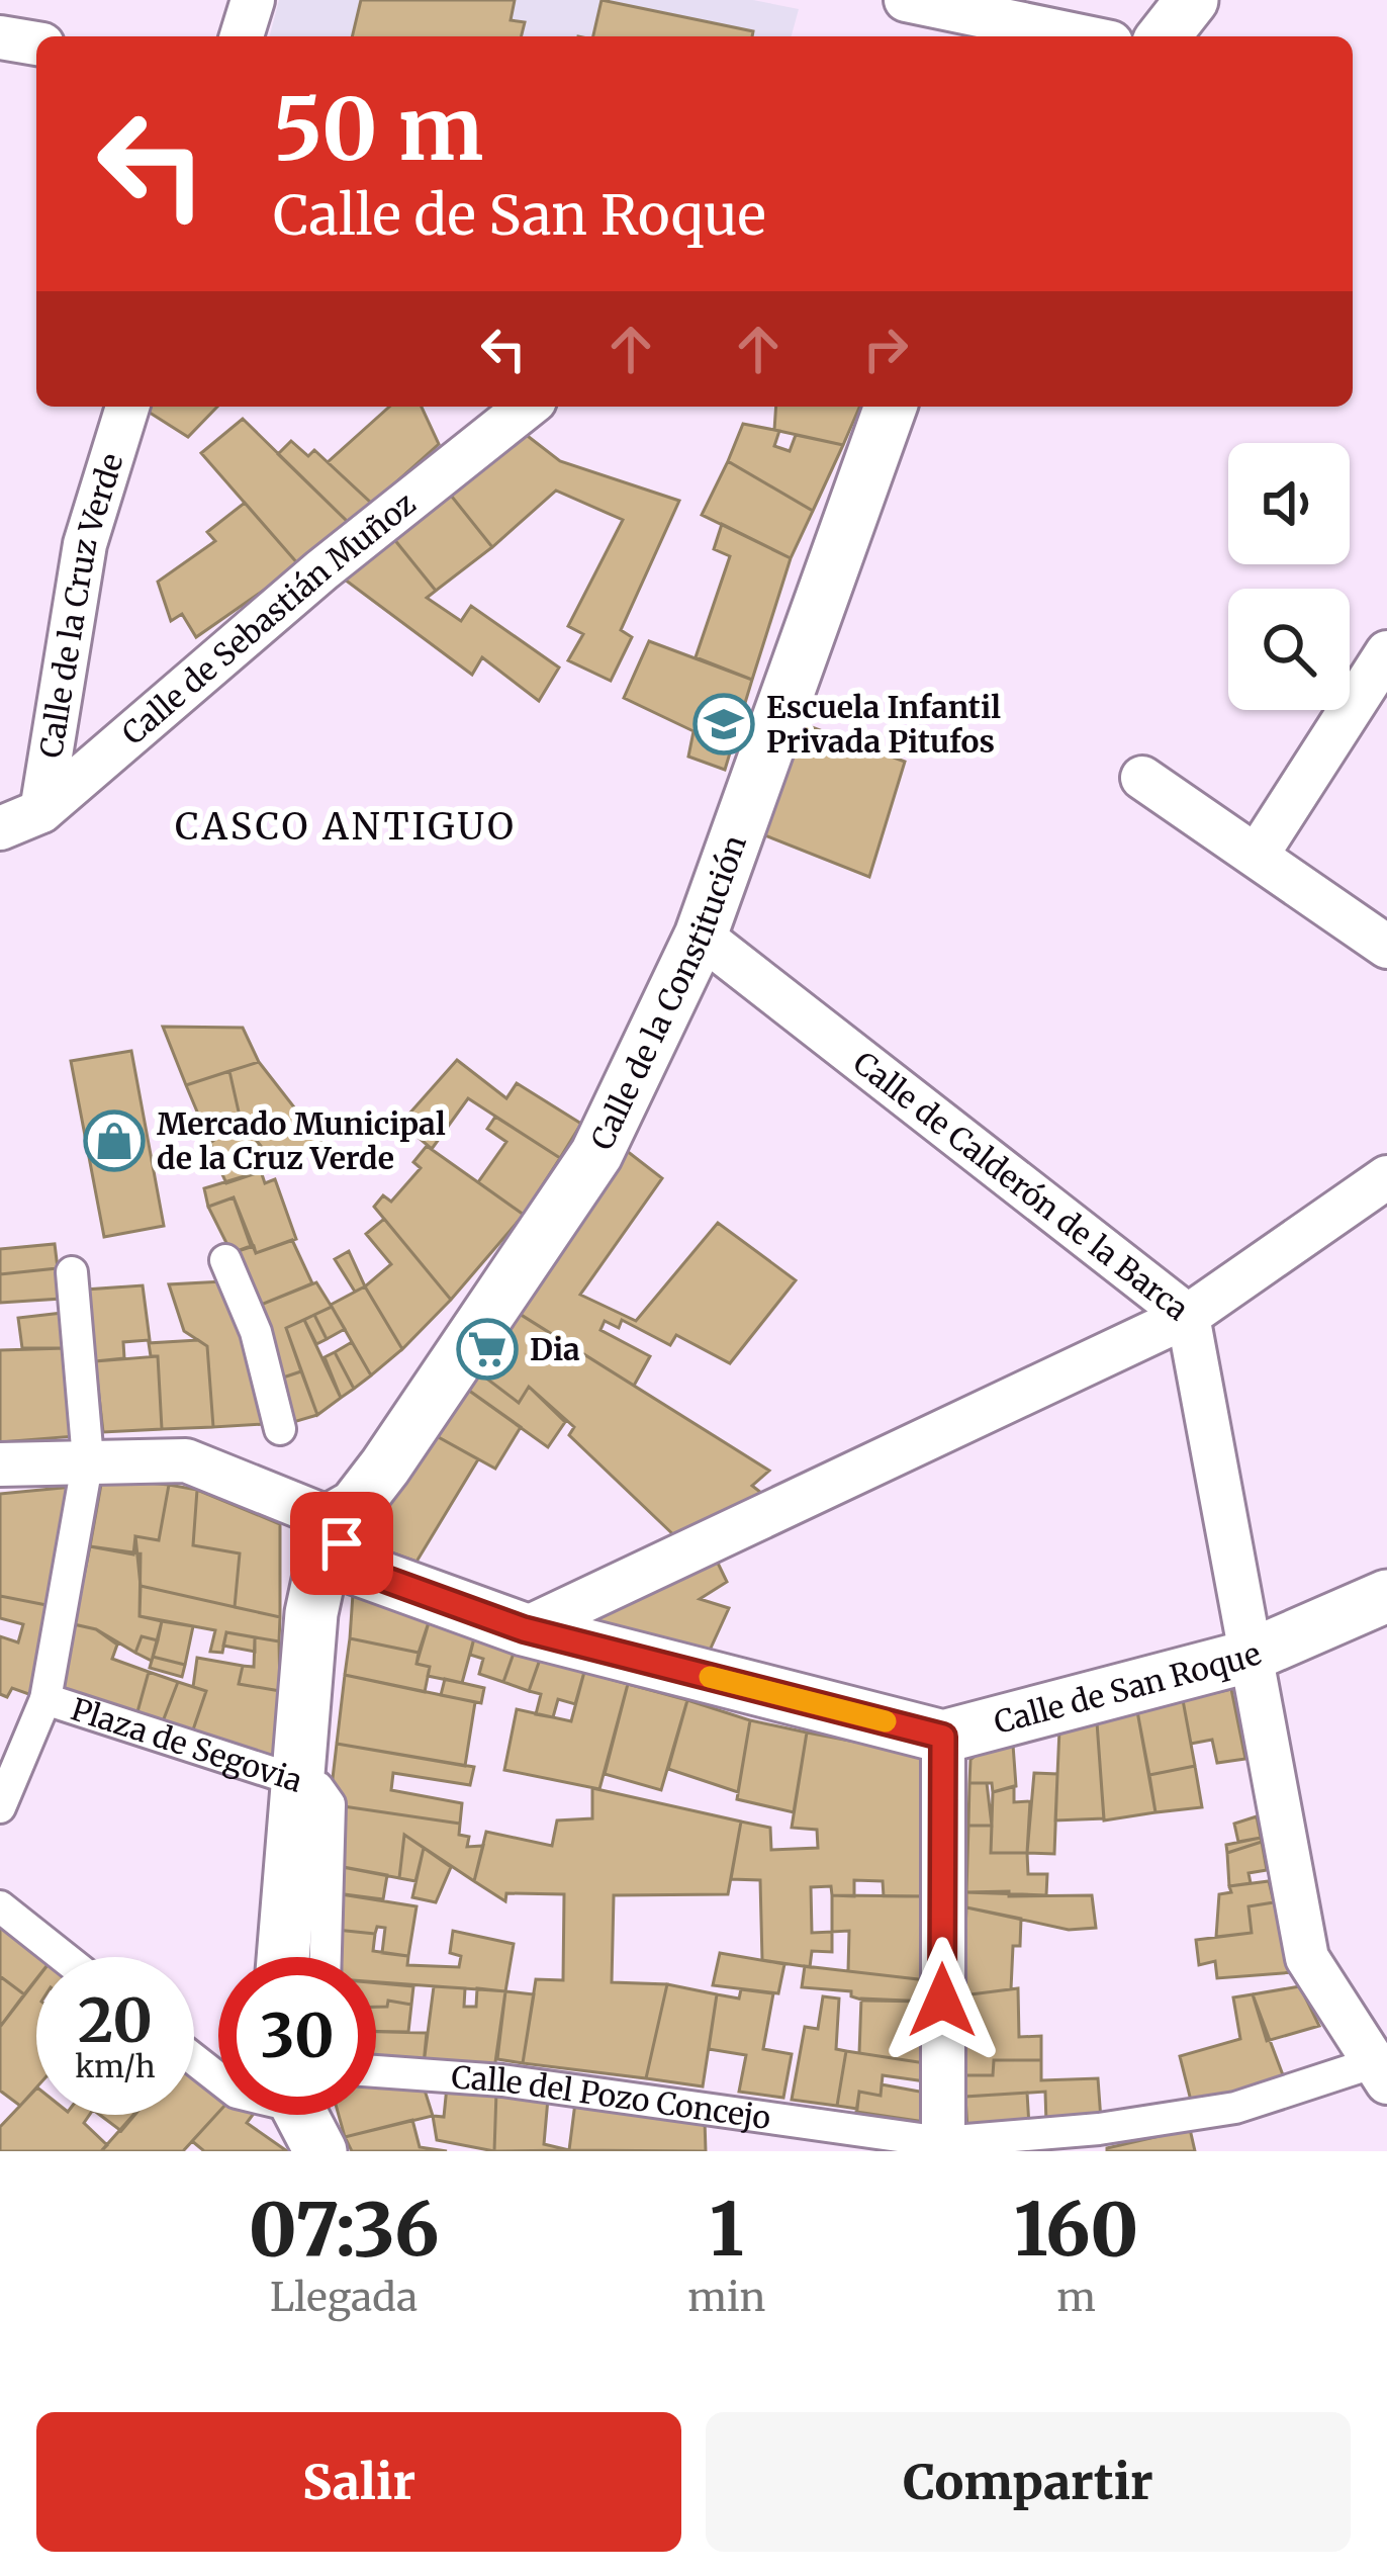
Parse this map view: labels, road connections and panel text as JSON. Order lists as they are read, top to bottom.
{
  "streets": {
    "street": [
      "Calle de la Cruz Verde",
      "Calle de Sebastián Muñoz",
      "Calle de la Constitución",
      "Calle de Calderón de la Barca",
      "Calle de San Roque",
      "Plaza de Segovia",
      "Calle del Pozo Concejo"
    ]
  },
  "crossings": [
    ["Calle de la Cruz Verde", "Calle de Sebastián Muñoz"],
    ["Calle de la Constitución", "Calle de Calderón de la Barca"],
    ["Calle de la Constitución", "Calle de San Roque"],
    ["Calle de Calderón de la Barca", "Calle de San Roque"],
    ["Calle de Calderón de la Barca", "Calle del Pozo Concejo"]
  ],
  "districts": ["CASCO ANTIGUO"],
  "places": {
    "school or university": ["Escuela Infantil Privada Pitufos"],
    "shop": ["Mercado Municipal de la Cruz Verde"],
    "supermarket": ["Dia"]
  },
  "page": {
    "turn": ["50 m", "Calle de San Roque"],
    "speed": "20 km/h",
    "limit": "30",
    "eta": [
      "07:36",
      "Llegada",
      "1",
      "min",
      "160",
      "m"
    ],
    "buttons": ["Salir", "Compartir"]
  }
}
